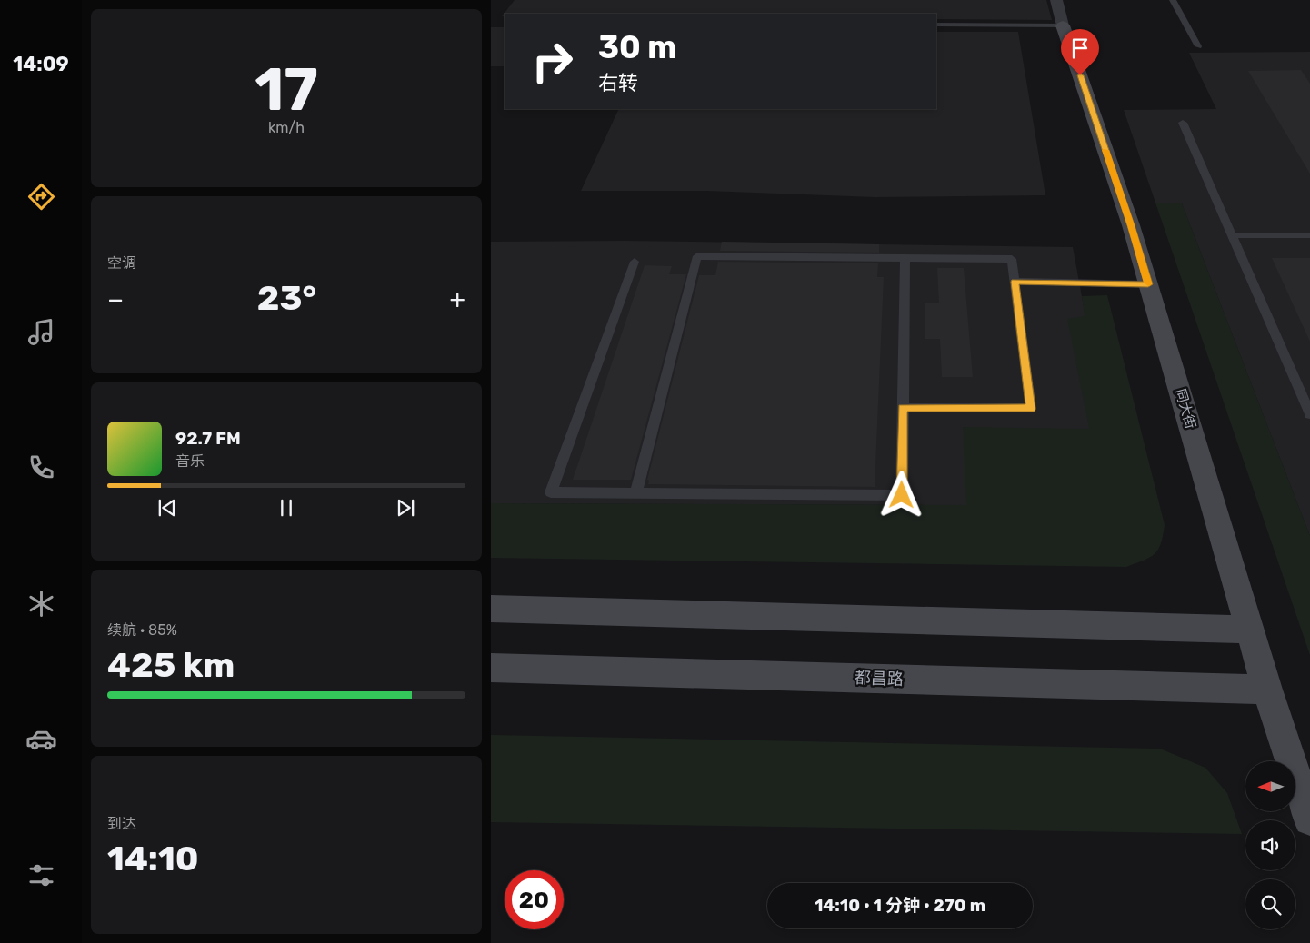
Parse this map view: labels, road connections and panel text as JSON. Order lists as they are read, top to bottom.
{
  "streets": {
    "street": ["同大街", "都昌路"]
  },
  "crossings": [
    ["同大街", "都昌路"]
  ],
  "north": "left",
  "page": {
    "tabs": "14:09",
    "tile": [
      ["17", "km/h"],
      "空调",
      ["续航 · 85%", "425 km"],
      ["到达", "14:10"]
    ],
    "turn": ["30 m", "右转"],
    "heat": ["−", "23°", "+"],
    "song": ["92.7 FM", "音乐"],
    "limit": "20",
    "trip": "14:10 · 1 分钟 · 270 m"
  }
}
